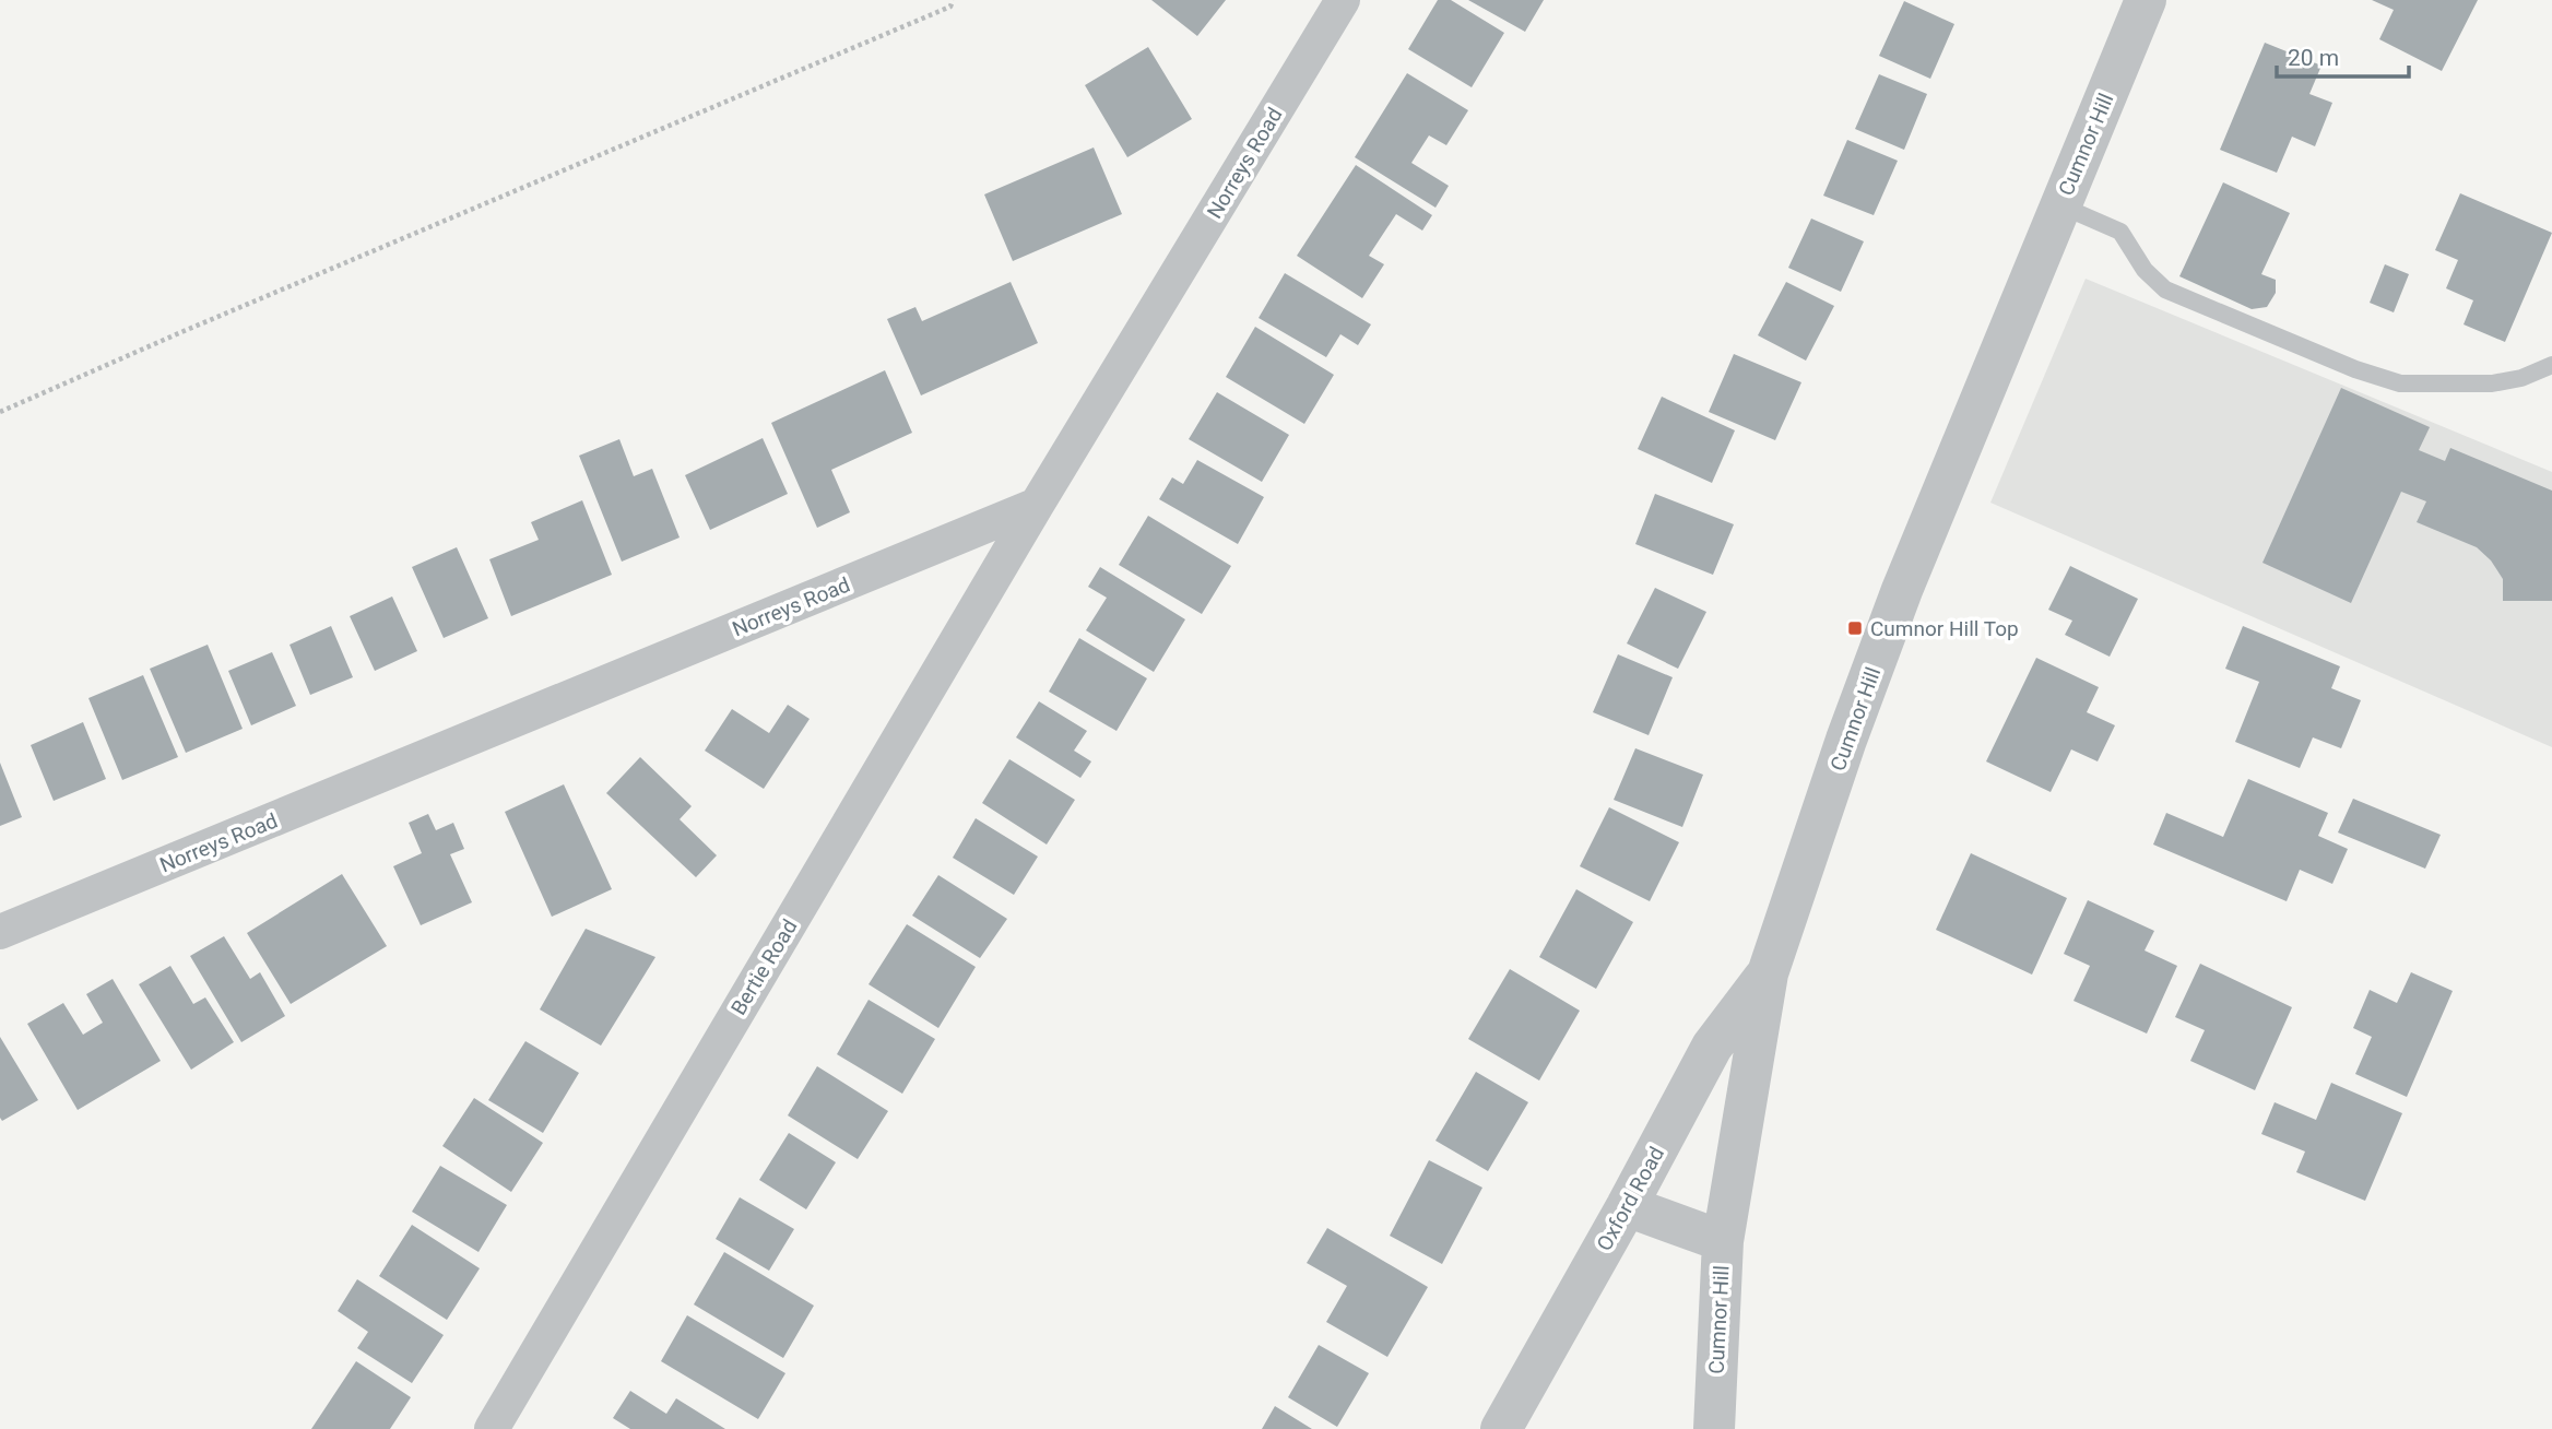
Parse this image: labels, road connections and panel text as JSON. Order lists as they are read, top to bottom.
{
  "streets": {
    "street": [
      "Cumnor Hill",
      "Norreys Road",
      "Bertie Road",
      "Oxford Road"
    ]
  },
  "crossings": [
    ["Cumnor Hill", "Oxford Road"],
    ["Norreys Road", "Bertie Road"]
  ],
  "places": {
    "transit": ["Cumnor Hill Top"]
  },
  "scale_bar": "20 m"
}
